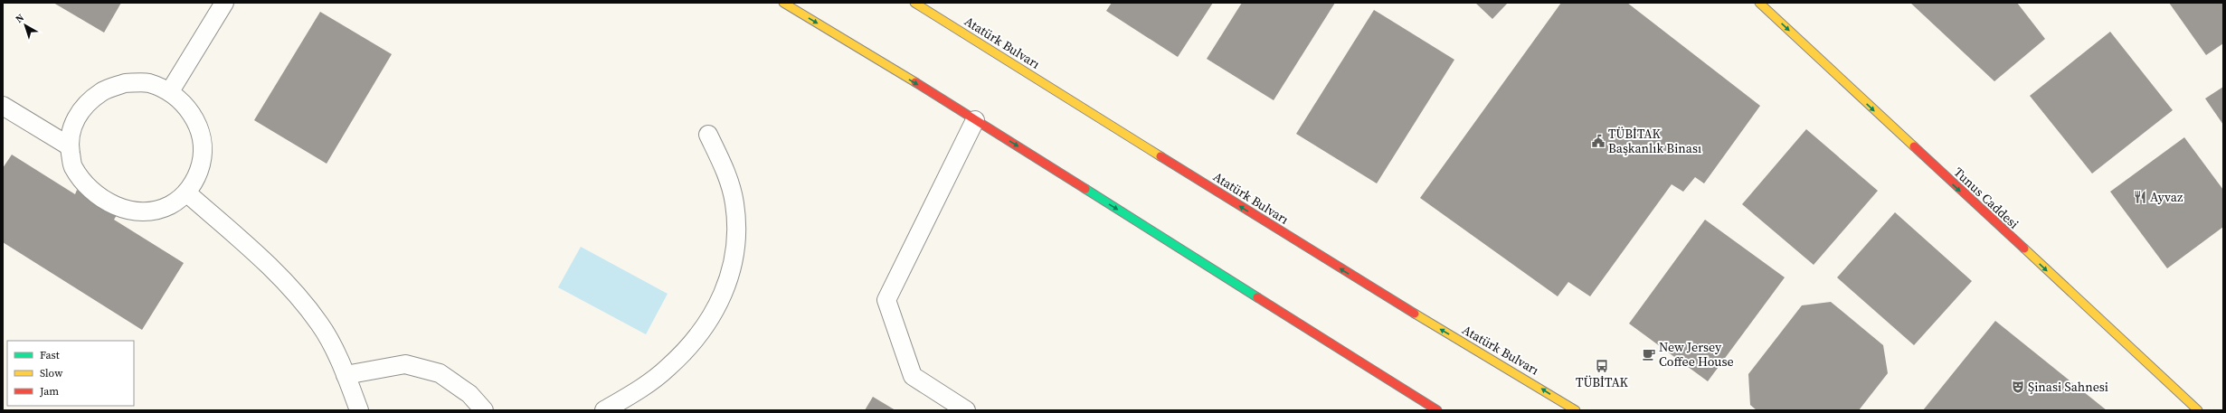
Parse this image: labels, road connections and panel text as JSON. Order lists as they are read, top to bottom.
{
  "streets": {
    "main road": ["Atatürk Bulvarı", "Tunus Caddesi"]
  },
  "one_way": ["Tunus Caddesi"],
  "places": {
    "public building": ["TÜBİTAK Başkanlık Binası"],
    "restaurant": ["Ayvaz"],
    "cafe": ["New Jersey Coffee House"],
    "bus stop": ["TÜBİTAK"],
    "theatre": ["Şinasi Sahnesi"]
  },
  "legend": ["Fast", "Slow", "Jam"],
  "north": "top left"
}
